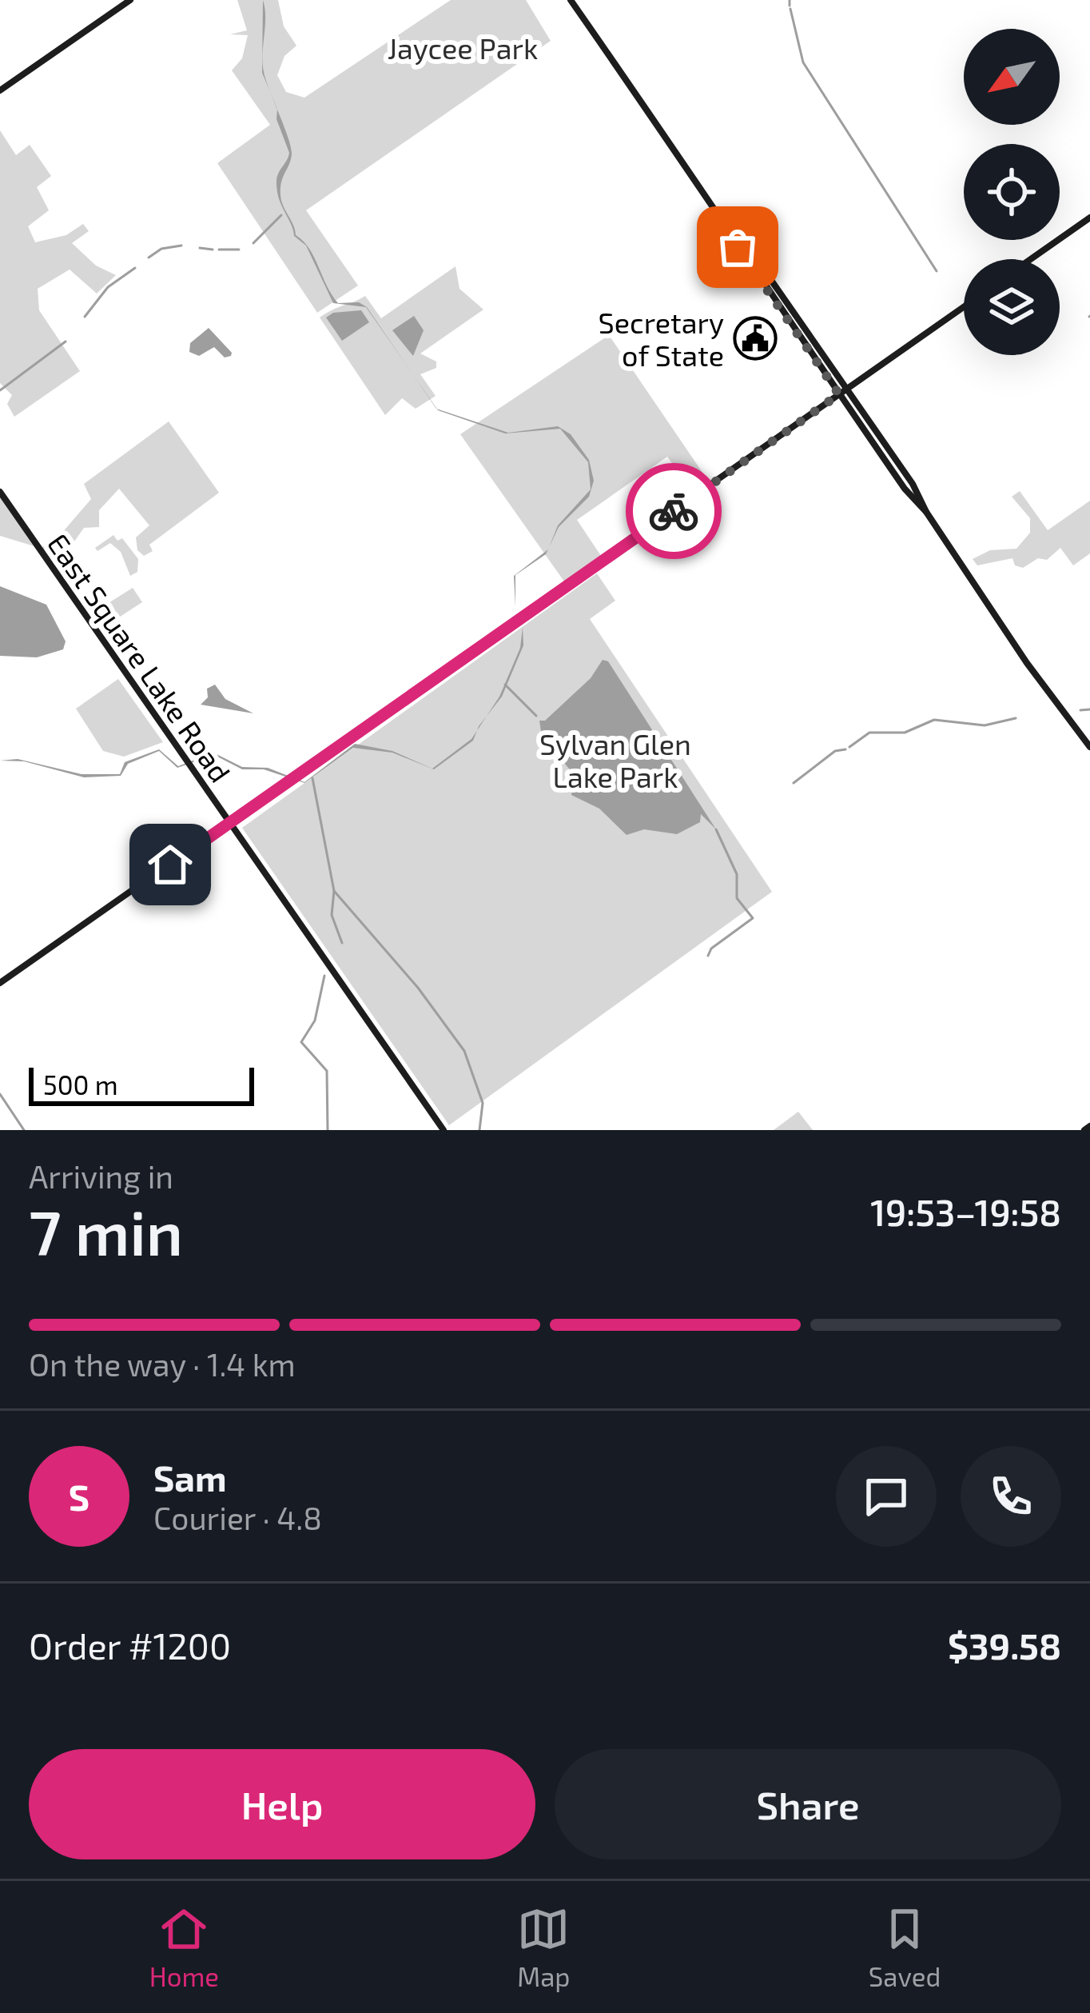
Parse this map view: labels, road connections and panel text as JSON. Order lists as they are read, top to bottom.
{
  "streets": {
    "main road": ["East Square Lake Road"]
  },
  "parks": ["Jaycee Park", "Sylvan Glen Lake Park"],
  "places": {
    "public building": ["Secretary of State"]
  },
  "scale_bar": "500 m",
  "north": "bottom left",
  "page": {
    "scale": "500 m",
    "heading": ["7 min", "Arriving in", "19:53–19:58"],
    "panel": [
      "Sam",
      "Courier · 4.8",
      "Order #1200",
      "$39.58"
    ],
    "bar": "On the way · 1.4 km",
    "round": "S",
    "buttons": ["Help", "Share"],
    "tabs": ["Home", "Map", "Saved"]
  }
}
